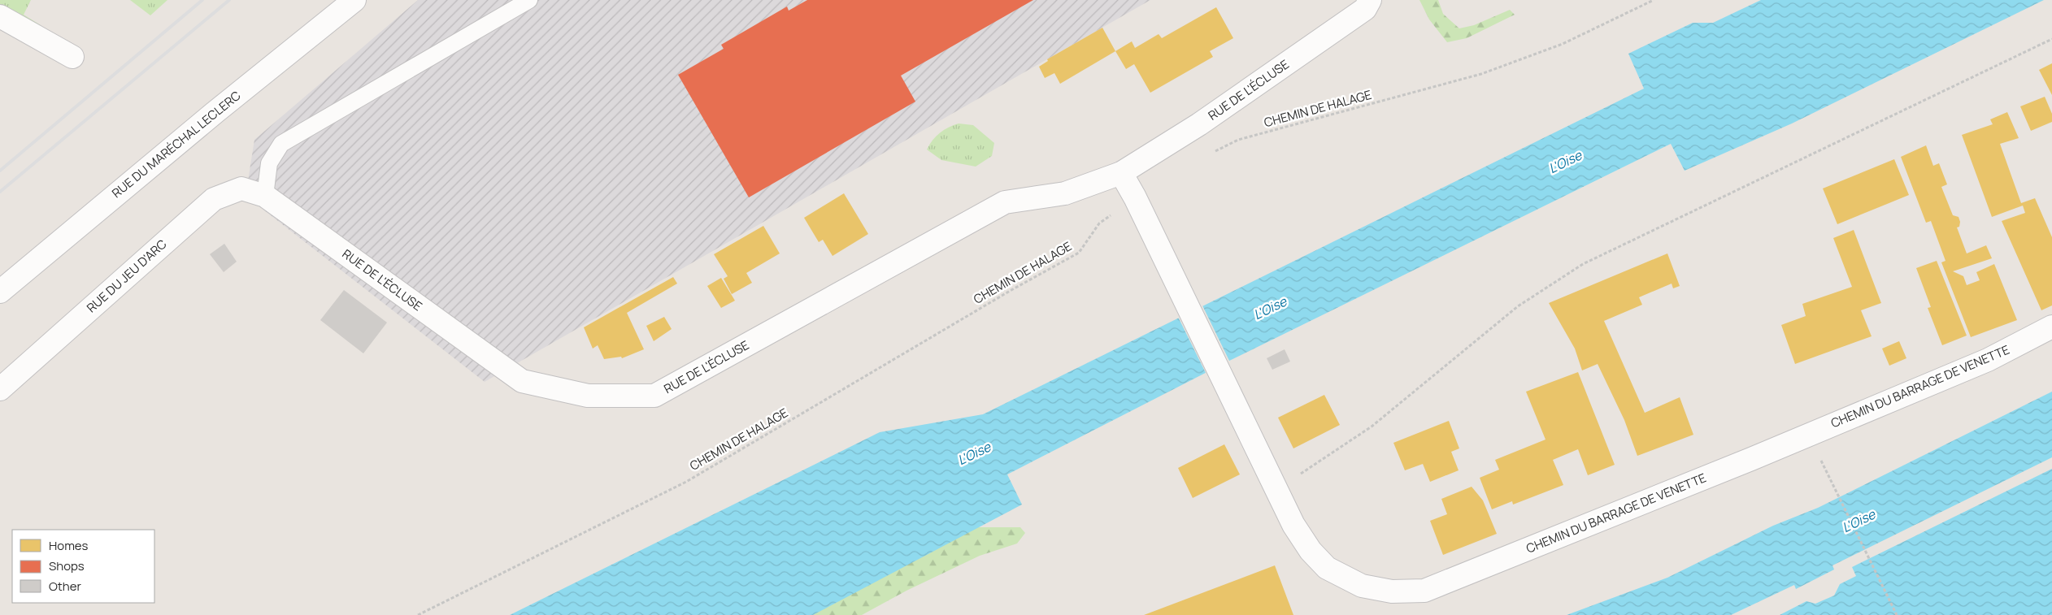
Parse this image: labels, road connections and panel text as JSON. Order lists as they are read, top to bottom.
{
  "streets": {
    "street": [
      "RUE DE L'ÉCLUSE",
      "RUE DU MARÉCHAL LECLERC",
      "RUE DU JEU D'ARC",
      "CHEMIN DU BARRAGE DE VENETTE"
    ],
    "path": ["CHEMIN DE HALAGE"]
  },
  "crossings": [
    ["RUE DE L'ÉCLUSE", "RUE DU JEU D'ARC"],
    ["CHEMIN DE HALAGE", "CHEMIN DU BARRAGE DE VENETTE"]
  ],
  "water": ["L'Oise"],
  "legend": ["Homes", "Shops", "Other"]
}
